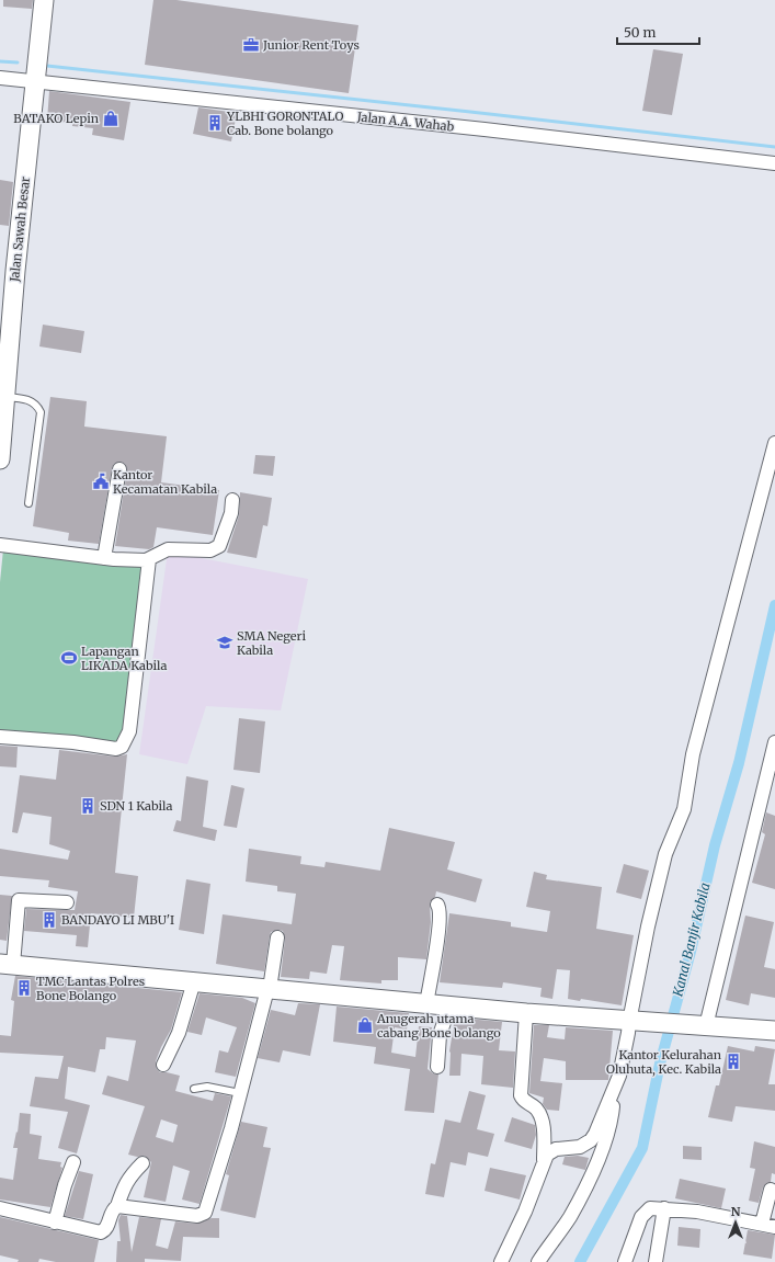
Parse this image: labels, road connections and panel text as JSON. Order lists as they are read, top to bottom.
{
  "streets": {
    "main road": ["Jalan Sawah Besar"],
    "street": ["Jalan A.A. Wahab"]
  },
  "crossings": [
    ["Jalan A.A. Wahab", "Jalan Sawah Besar"]
  ],
  "water": ["Kanal Banjir Kabila"],
  "places": {
    "office": ["Junior Rent Toys"],
    "shop": ["BATAKO Lepin", "Anugerah utama cabang Bone bolango"],
    "building": [
      "YLBHI GORONTALO Cab. Bone bolango",
      "SDN 1 Kabila",
      "BANDAYO LI MBU'I",
      "TMC Lantas Polres Bone Bolango",
      "Kantor Kelurahan Oluhuta, Kec. Kabila"
    ],
    "public building": ["Kantor Kecamatan Kabila"],
    "school or university": ["SMA Negeri Kabila"],
    "sports": ["Lapangan LIKADA Kabila"]
  },
  "scale_bar": "50 m",
  "north": "top"
}
